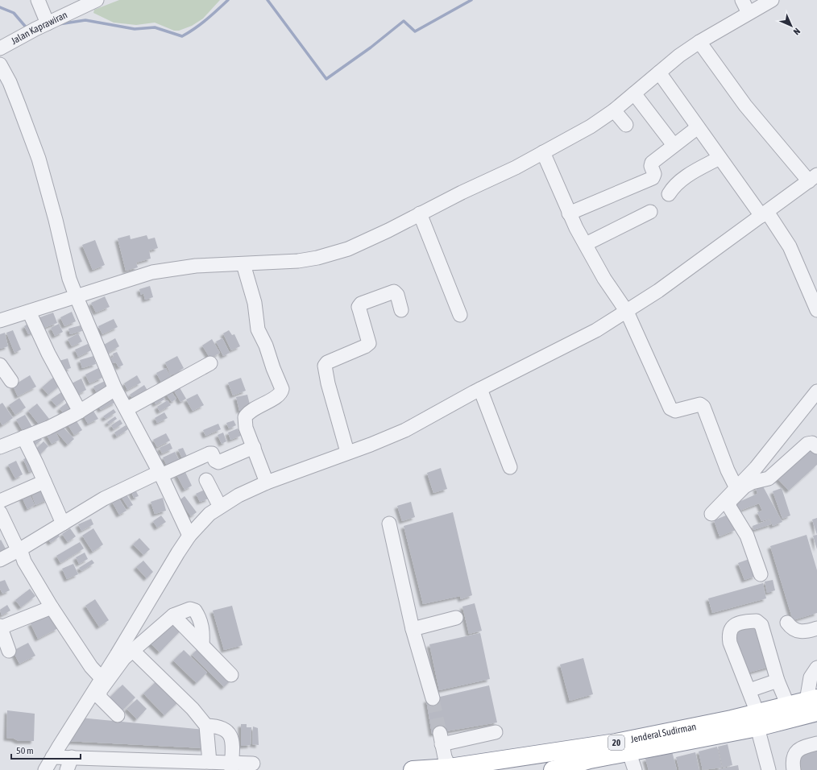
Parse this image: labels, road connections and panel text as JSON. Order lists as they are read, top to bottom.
{
  "streets": {
    "highway": ["Jenderal Sudirman", "20"],
    "street": ["Jalan Kaprawiran"]
  },
  "scale_bar": "50 m",
  "north": "bottom right"
}
